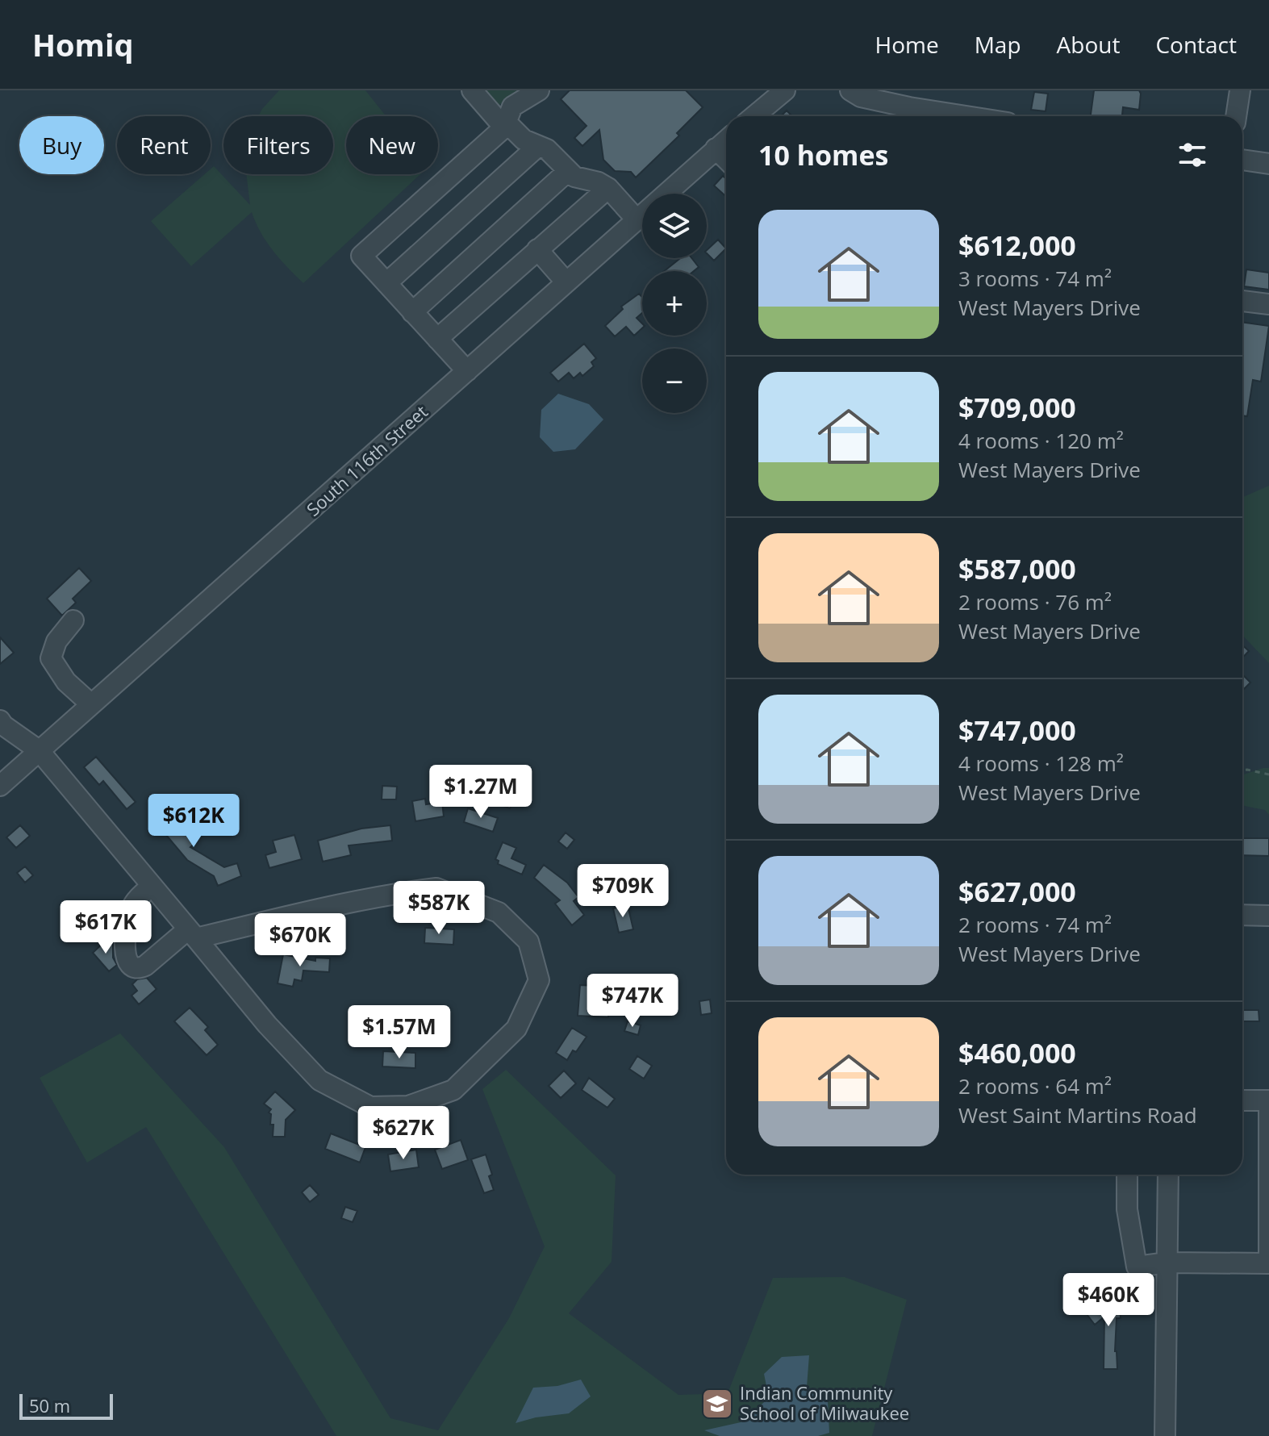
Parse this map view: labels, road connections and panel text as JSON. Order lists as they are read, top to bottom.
{
  "streets": {
    "street": ["South 116th Street"]
  },
  "places": {
    "school or university": ["Indian Community School of Milwaukee"]
  },
  "scale_bar": "50 m",
  "page": {
    "header": "Homiq",
    "nav": [
      "Home",
      "Map",
      "About",
      "Contact"
    ],
    "chip": [
      "Buy",
      "Rent",
      "Filters",
      "New"
    ],
    "heading": "10 homes",
    "map_buttons": ["+", "−"],
    "list": [
      {
        "name": "$612,000",
        "note": "3 rooms · 74 m² · West Mayers Drive"
      },
      {
        "name": "$709,000",
        "note": "4 rooms · 120 m² · West Mayers Drive"
      },
      {
        "name": "$587,000",
        "note": "2 rooms · 76 m² · West Mayers Drive"
      },
      {
        "name": "$747,000",
        "note": "4 rooms · 128 m² · West Mayers Drive"
      },
      {
        "name": "$627,000",
        "note": "2 rooms · 74 m² · West Mayers Drive"
      },
      {
        "name": "$460,000",
        "note": "2 rooms · 64 m² · West Saint Martins Road"
      }
    ],
    "price": [
      "$1.27M",
      "$612K",
      "$709K",
      "$587K",
      "$617K",
      "$670K",
      "$747K",
      "$1.57M",
      "$627K",
      "$460K"
    ],
    "scale": "50 m"
  }
}
